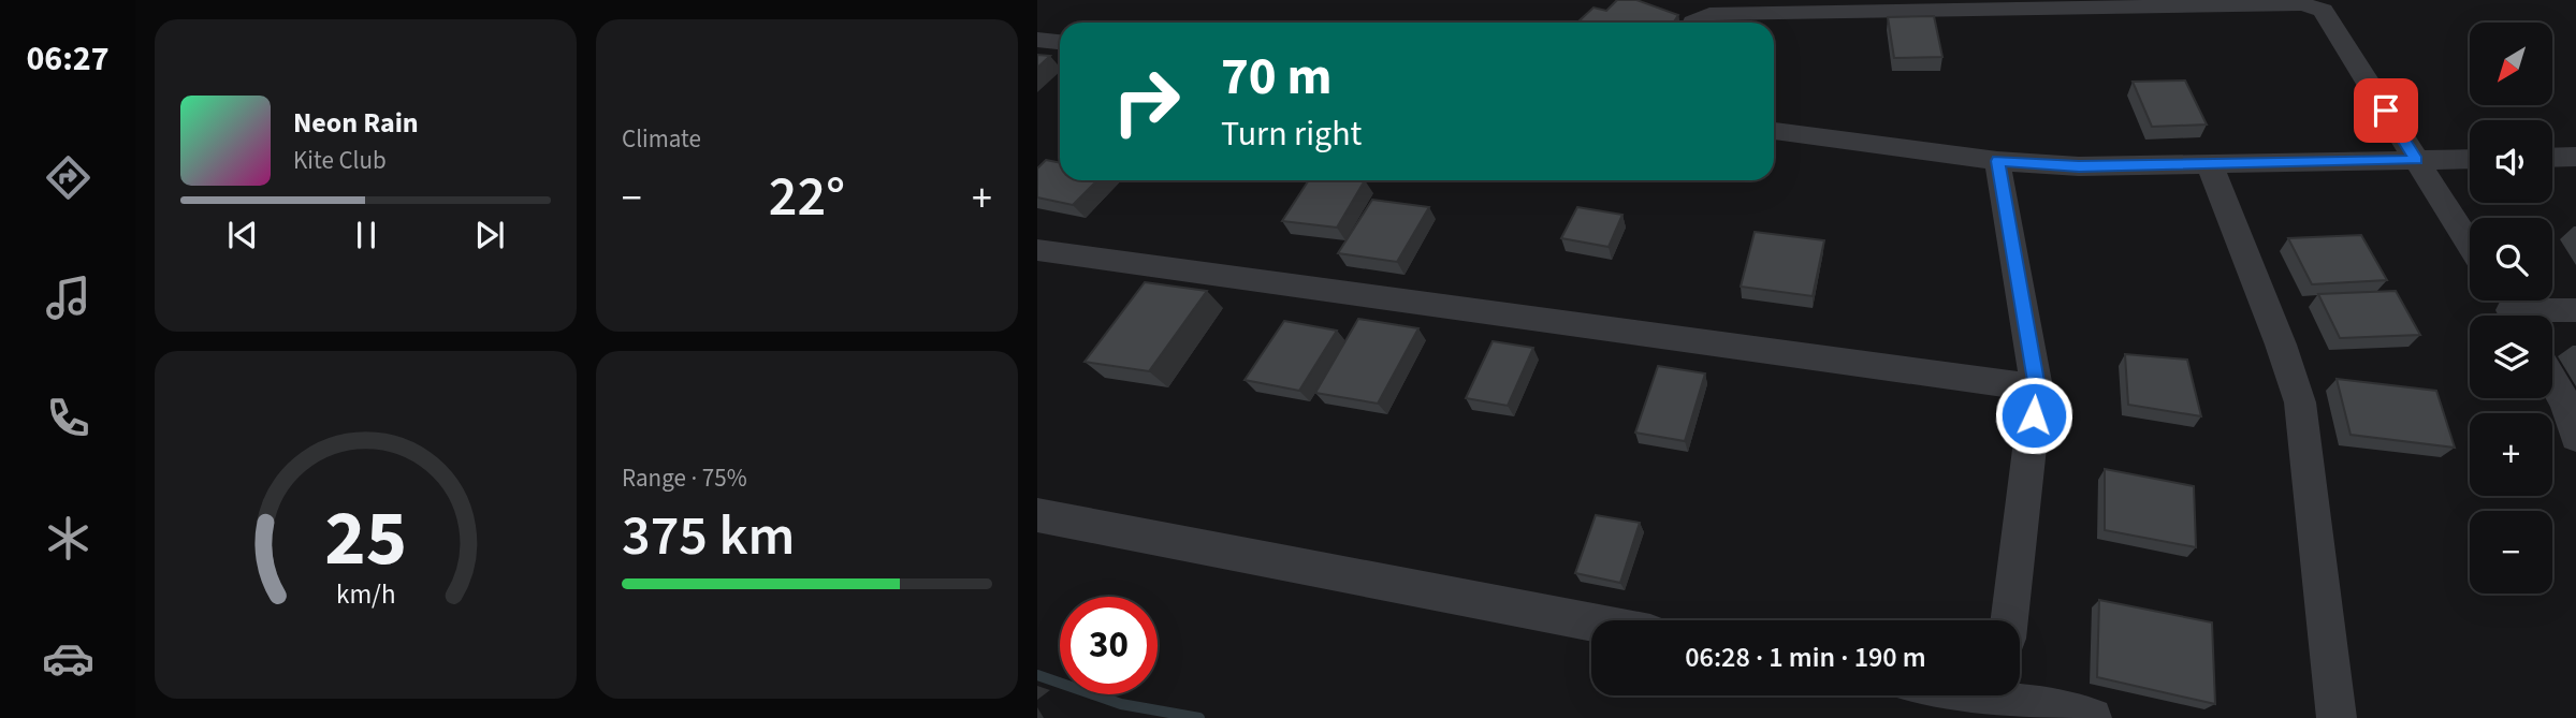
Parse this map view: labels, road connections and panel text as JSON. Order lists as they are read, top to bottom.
{
  "north": "bottom left",
  "page": {
    "tabs": "06:27",
    "tile": [
      "Climate",
      ["Range · 75%", "375 km"]
    ],
    "map_buttons": ["+", "−"],
    "turn": ["70 m", "Turn right"],
    "song": ["Neon Rain", "Kite Club"],
    "heat": ["−", "22°", "+"],
    "limit": "30",
    "trip": "06:28 · 1 min · 190 m",
    "gauge": ["25", "km/h"]
  }
}
